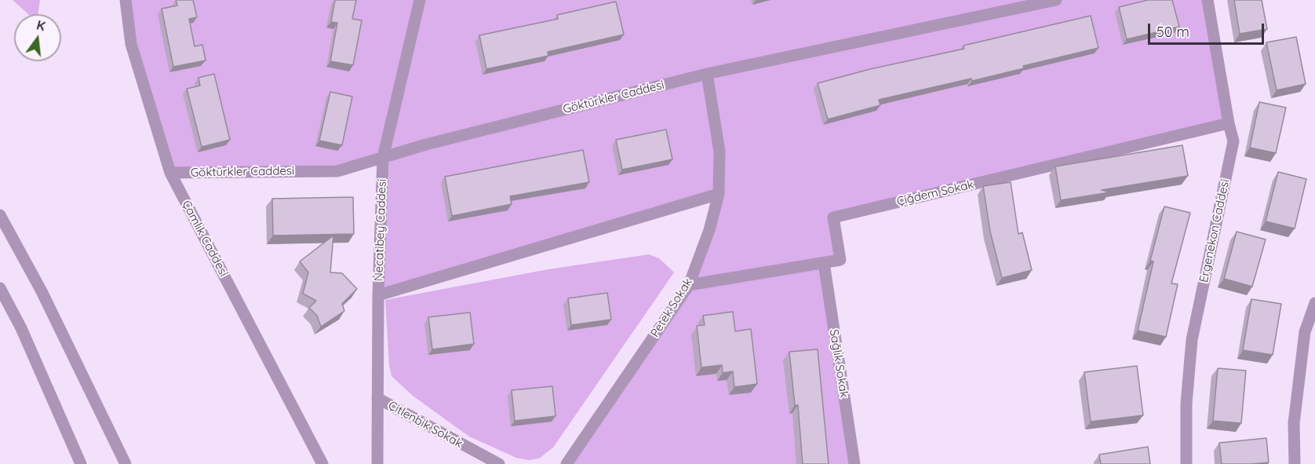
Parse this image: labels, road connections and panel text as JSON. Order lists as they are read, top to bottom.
{
  "streets": {
    "street": [
      "Göktürkler Caddesi",
      "Çiğdem Sokak",
      "Necatibey Caddesi",
      "Ergenekon Caddesi",
      "Çamlık Caddesi",
      "Petek Sokak",
      "Sağlık Sokak",
      "Çitlenbik Sokak"
    ]
  },
  "crossings": [
    ["Göktürkler Caddesi", "Necatibey Caddesi"],
    ["Göktürkler Caddesi", "Çamlık Caddesi"],
    ["Göktürkler Caddesi", "Petek Sokak"],
    ["Çiğdem Sokak", "Ergenekon Caddesi"],
    ["Çiğdem Sokak", "Petek Sokak"],
    ["Çiğdem Sokak", "Sağlık Sokak"],
    ["Necatibey Caddesi", "Çitlenbik Sokak"]
  ],
  "scale_bar": "50 m",
  "north": "top"
}
